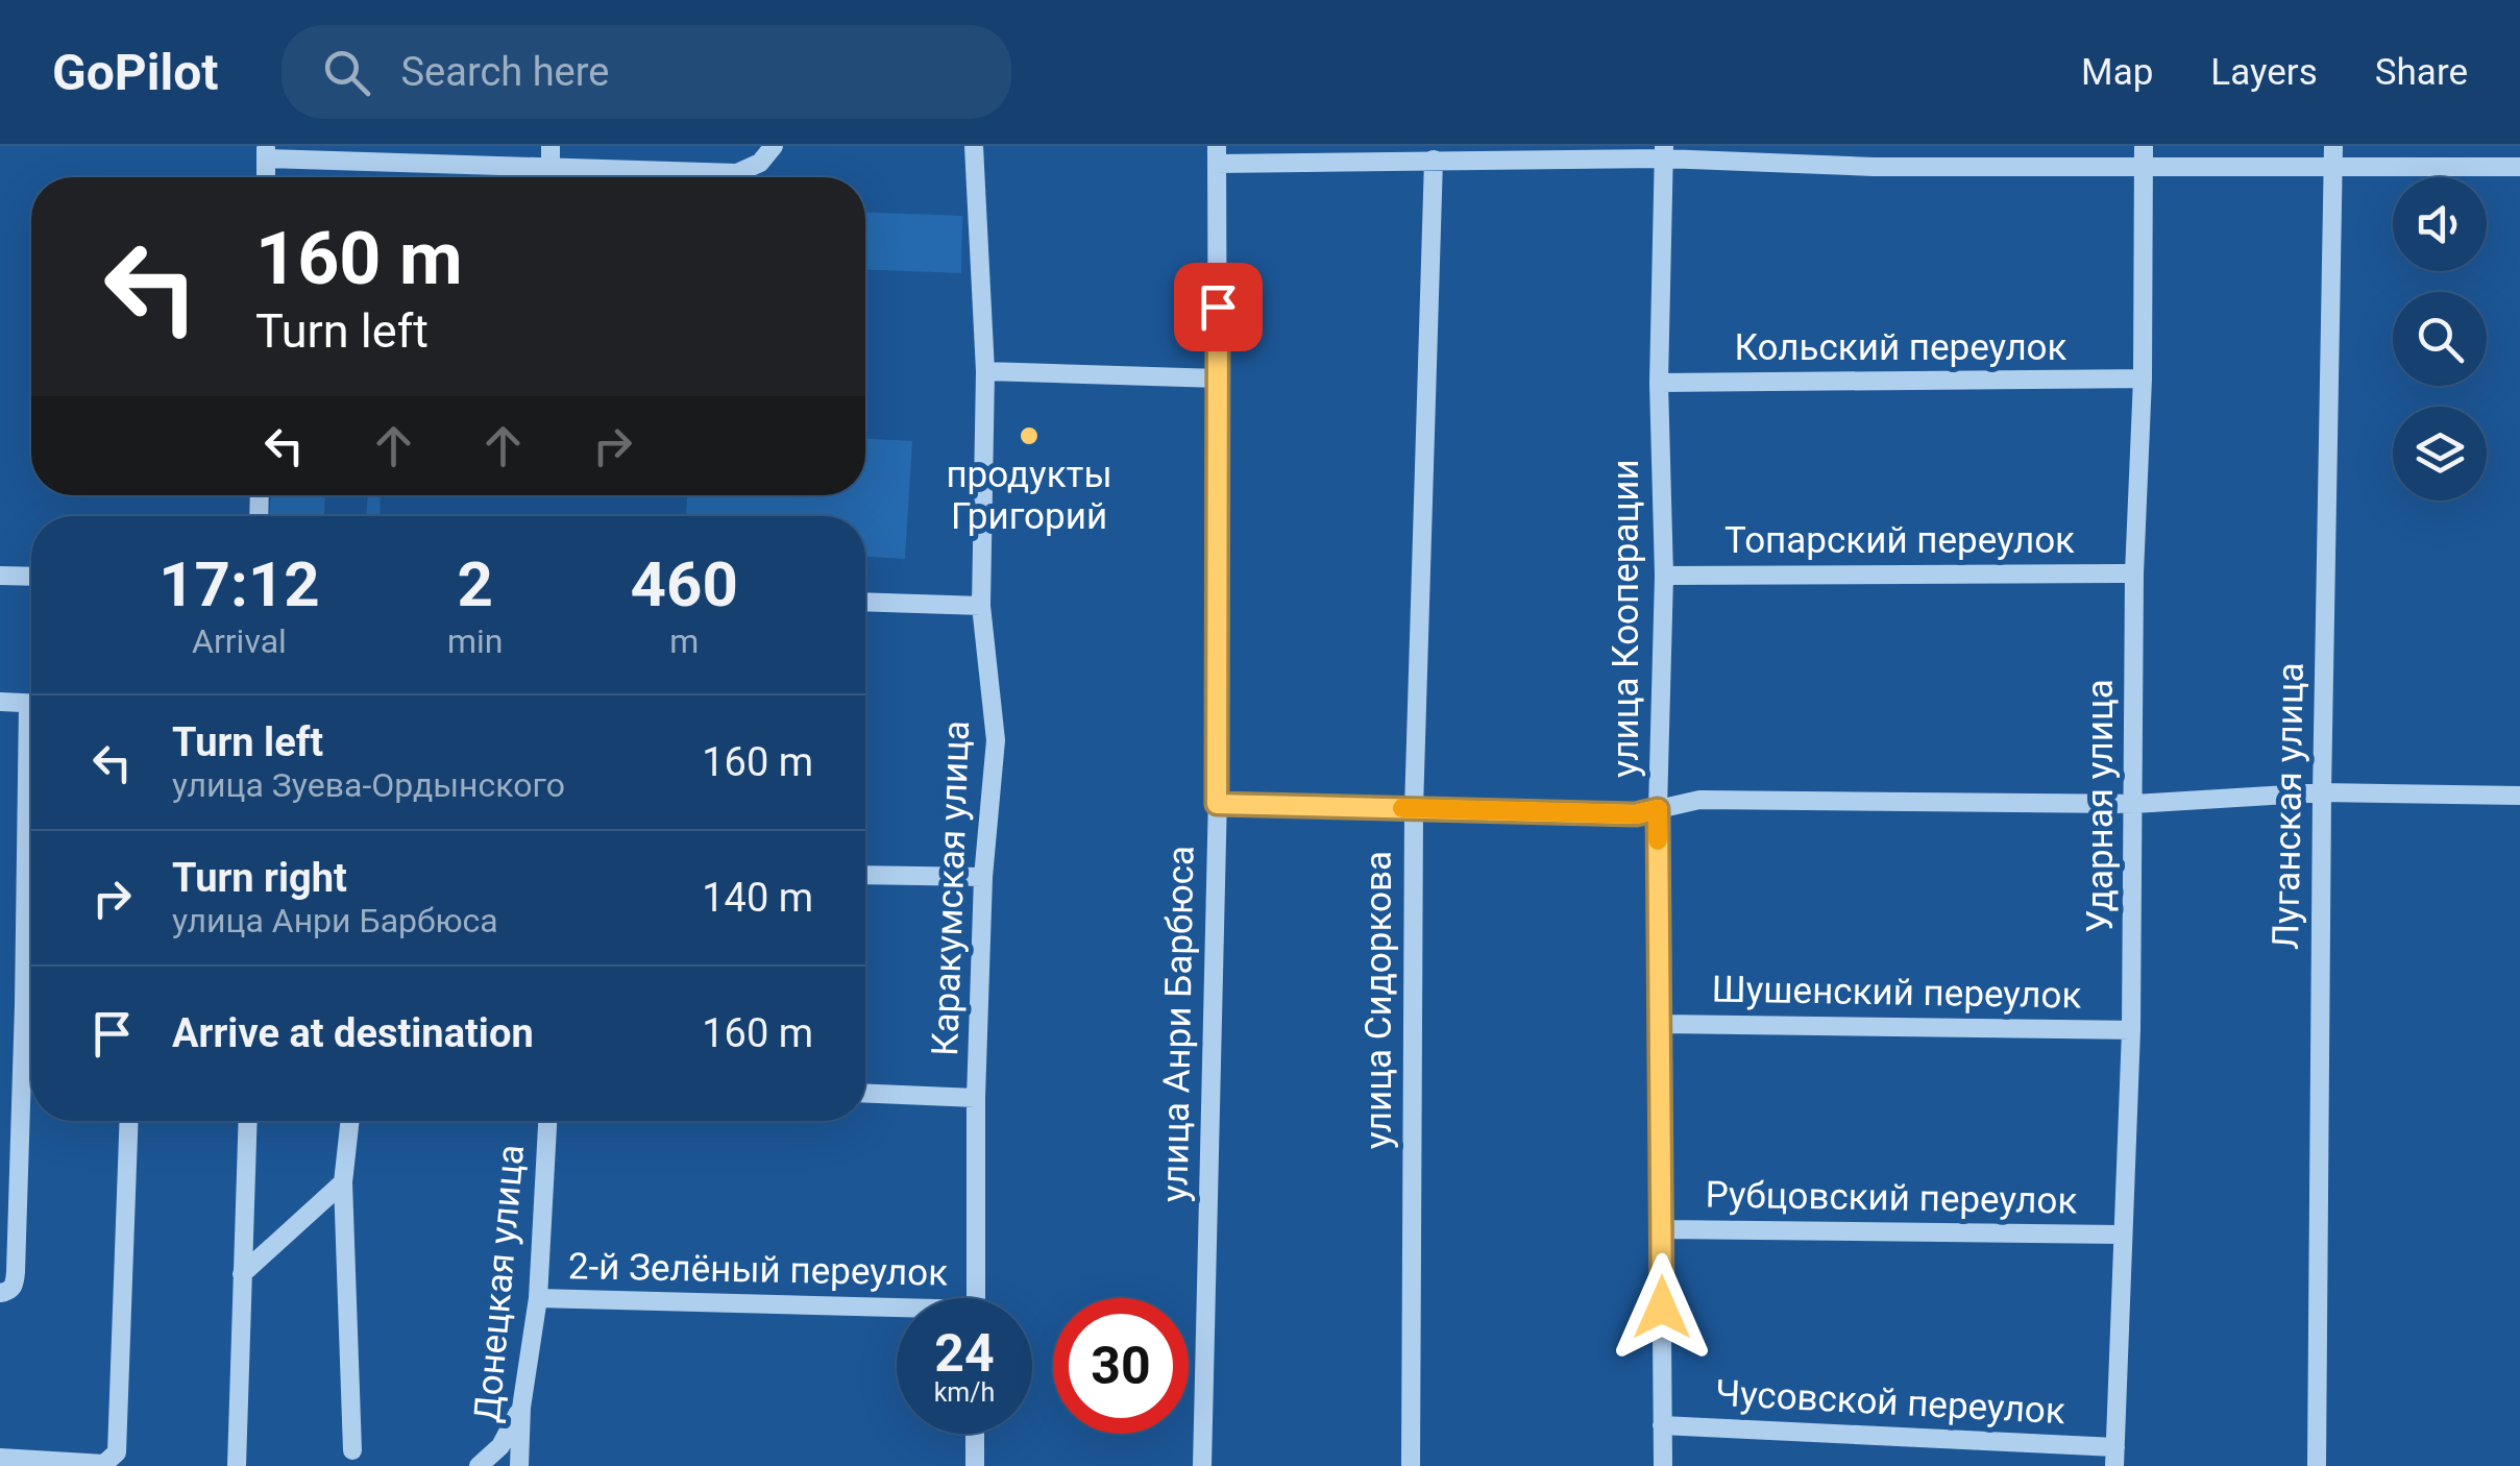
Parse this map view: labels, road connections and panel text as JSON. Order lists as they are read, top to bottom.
{
  "streets": {
    "street": [
      "Кольский переулок",
      "Топарский переулок",
      "улица Кооперации",
      "Ударная улица",
      "Луганская улица",
      "Каракумская улица",
      "Шушенский переулок",
      "улица Сидоркова",
      "улица Анри Барбюса",
      "Рубцовский переулок",
      "2-й Зелёный переулок",
      "Донецкая улица",
      "Чусовской переулок"
    ]
  },
  "crossings": [
    ["Кольский переулок", "улица Кооперации"],
    ["Кольский переулок", "Ударная улица"],
    ["Топарский переулок", "улица Кооперации"],
    ["Топарский переулок", "Ударная улица"],
    ["улица Кооперации", "Шушенский переулок"],
    ["улица Кооперации", "Рубцовский переулок"],
    ["улица Кооперации", "Чусовской переулок"],
    ["Ударная улица", "Шушенский переулок"],
    ["Ударная улица", "Рубцовский переулок"],
    ["Ударная улица", "Чусовской переулок"],
    ["2-й Зелёный переулок", "Донецкая улица"]
  ],
  "places": ["продукты Григорий"],
  "page": {
    "header": "GoPilot",
    "search": "Search here",
    "nav": ["Map", "Layers", "Share"],
    "turn": ["160 m", "Turn left"],
    "eta": [
      "17:12",
      "Arrival",
      "2",
      "min",
      "460",
      "m"
    ],
    "list": [
      {
        "name": "Turn left",
        "note": "улица Зуева-Ордынского",
        "value": "160 m"
      },
      {
        "name": "Turn right",
        "note": "улица Анри Барбюса",
        "value": "140 m"
      },
      {
        "name": "Arrive at destination",
        "value": "160 m"
      }
    ],
    "speed": "24 km/h",
    "limit": "30"
  }
}
